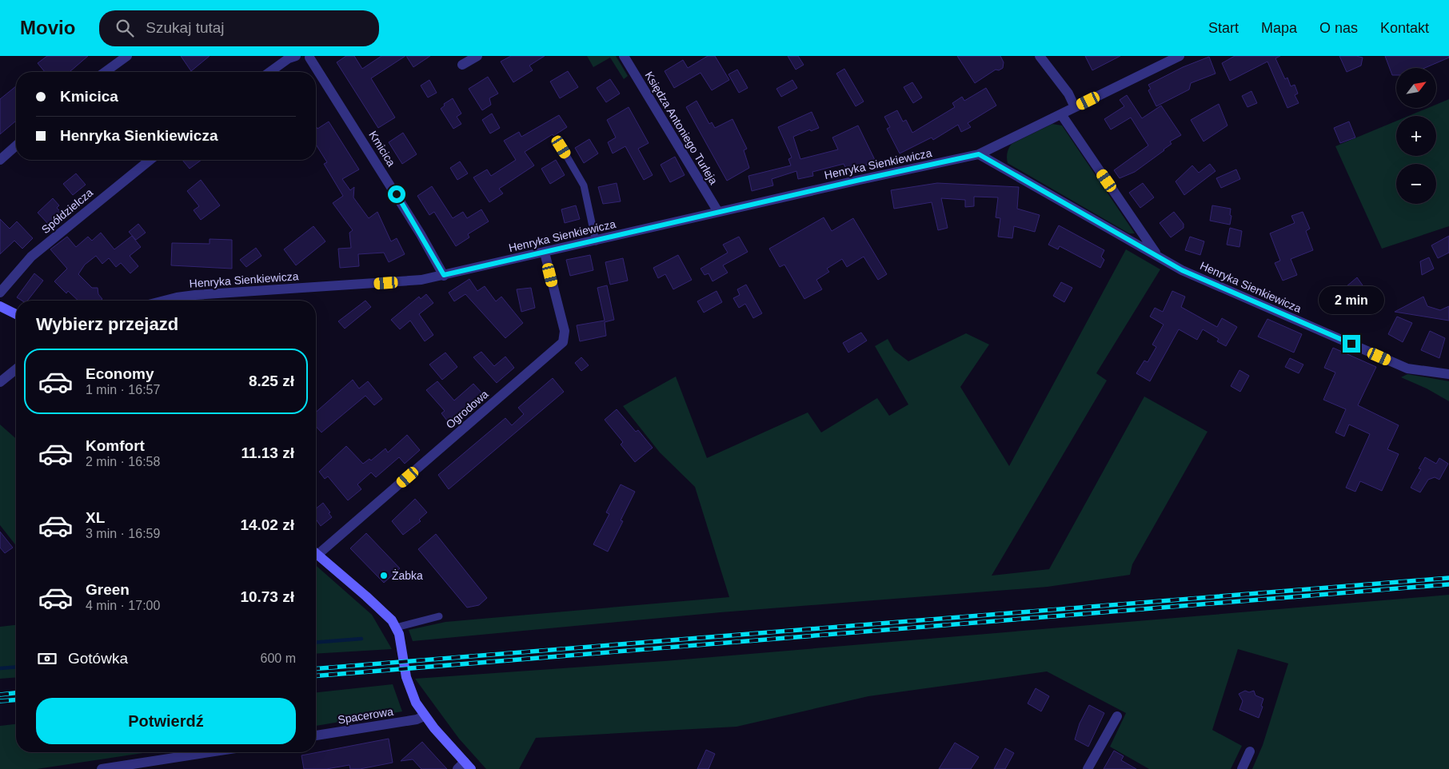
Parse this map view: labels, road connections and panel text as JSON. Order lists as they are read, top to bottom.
{
  "streets": {
    "street": [
      "Księdza Antoniego Turleja",
      "Kmicica",
      "Henryka Sienkiewicza",
      "Spółdzielcza",
      "Ogrodowa",
      "Spacerowa"
    ]
  },
  "crossings": [
    ["Księdza Antoniego Turleja", "Henryka Sienkiewicza"],
    ["Kmicica", "Henryka Sienkiewicza"],
    ["Henryka Sienkiewicza", "Ogrodowa"]
  ],
  "places": ["Żabka"],
  "north": "top right",
  "page": {
    "header": "Movio",
    "search": "Szukaj tutaj",
    "nav": [
      "Start",
      "Mapa",
      "O nas",
      "Kontakt"
    ],
    "map_buttons": ["+", "−"],
    "banner": ["Kmicica", "Henryka Sienkiewicza"],
    "bubble": "2 min",
    "heading": "Wybierz przejazd",
    "list": [
      {
        "name": "Economy",
        "note": "1 min · 16:57",
        "value": "8.25 zł"
      },
      {
        "name": "Komfort",
        "note": "2 min · 16:58",
        "value": "11.13 zł"
      },
      {
        "name": "XL",
        "note": "3 min · 16:59",
        "value": "14.02 zł"
      },
      {
        "name": "Green",
        "note": "4 min · 17:00",
        "value": "10.73 zł"
      }
    ],
    "pay": ["Gotówka", "600 m"],
    "buttons": "Potwierdź"
  }
}
